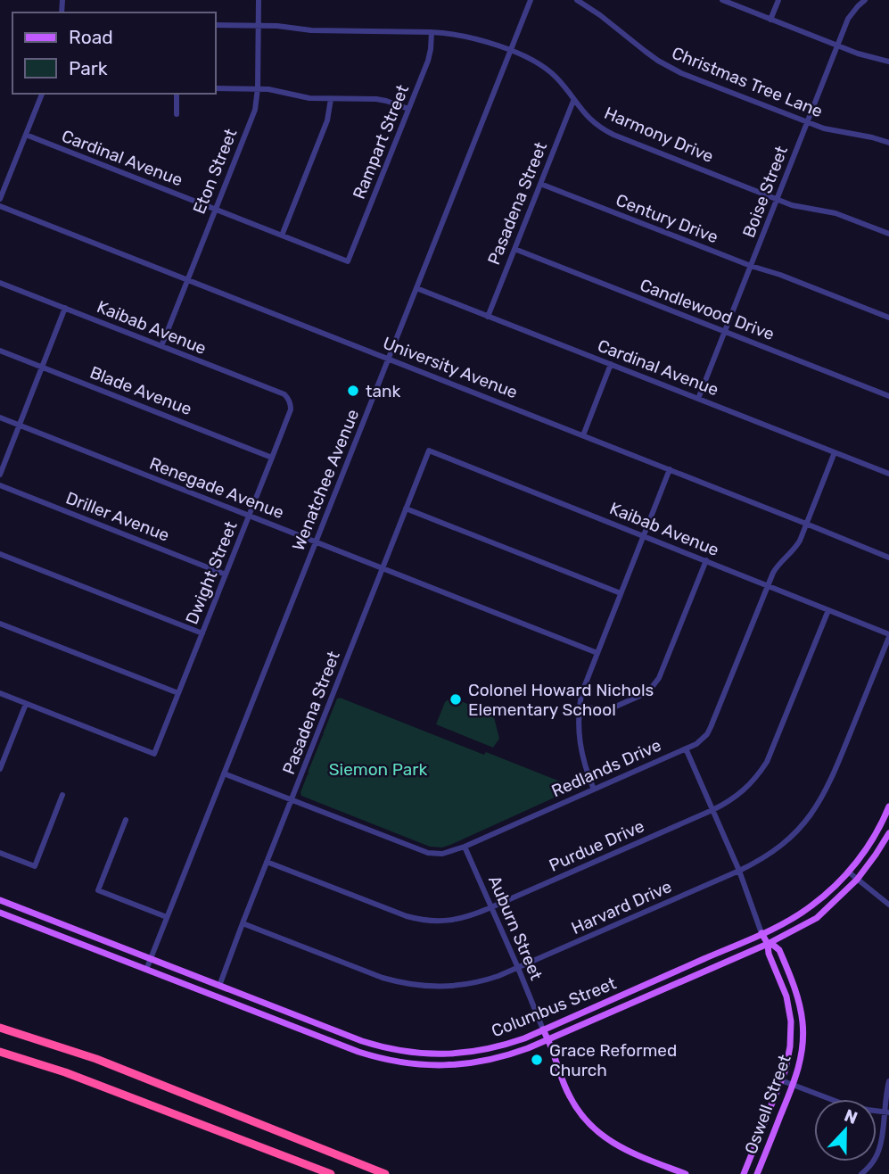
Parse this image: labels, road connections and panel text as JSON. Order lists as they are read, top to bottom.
{
  "streets": {
    "main road": ["Auburn Street", "Columbus Street", "Oswell Street"],
    "street": [
      "Christmas Tree Lane",
      "Harmony Drive",
      "Rampart Street",
      "Cardinal Avenue",
      "Eton Street",
      "Boise Street",
      "Pasadena Street",
      "Century Drive",
      "Candlewood Drive",
      "Kaibab Avenue",
      "University Avenue",
      "Blade Avenue",
      "Wenatchee Avenue",
      "Renegade Avenue",
      "Driller Avenue",
      "Dwight Street",
      "Redlands Drive",
      "Purdue Drive",
      "Harvard Drive"
    ]
  },
  "crossings": [
    ["Christmas Tree Lane", "Boise Street"],
    ["Harmony Drive", "Rampart Street"],
    ["Harmony Drive", "Eton Street"],
    ["Harmony Drive", "Boise Street"],
    ["Harmony Drive", "Pasadena Street"],
    ["Harmony Drive", "Wenatchee Avenue"],
    ["Rampart Street", "Cardinal Avenue"],
    ["Cardinal Avenue", "Eton Street"],
    ["Cardinal Avenue", "Boise Street"],
    ["Cardinal Avenue", "Pasadena Street"],
    ["Cardinal Avenue", "Wenatchee Avenue"],
    ["Cardinal Avenue", "Redlands Drive"],
    ["Eton Street", "Kaibab Avenue"],
    ["Eton Street", "University Avenue"],
    ["Boise Street", "Century Drive"],
    ["Boise Street", "Candlewood Drive"],
    ["Pasadena Street", "Century Drive"],
    ["Pasadena Street", "Candlewood Drive"],
    ["Pasadena Street", "Kaibab Avenue"],
    ["Pasadena Street", "Renegade Avenue"],
    ["Pasadena Street", "Redlands Drive"],
    ["Pasadena Street", "Purdue Drive"],
    ["Pasadena Street", "Harvard Drive"],
    ["Pasadena Street", "Columbus Street"],
    ["Kaibab Avenue", "Dwight Street"],
    ["Kaibab Avenue", "Redlands Drive"],
    ["Kaibab Avenue", "Purdue Drive"],
    ["Kaibab Avenue", "Harvard Drive"],
    ["University Avenue", "Wenatchee Avenue"],
    ["University Avenue", "Redlands Drive"],
    ["Blade Avenue", "Dwight Street"],
    ["Wenatchee Avenue", "Renegade Avenue"],
    ["Wenatchee Avenue", "Redlands Drive"],
    ["Wenatchee Avenue", "Columbus Street"],
    ["Renegade Avenue", "Dwight Street"],
    ["Driller Avenue", "Dwight Street"],
    ["Redlands Drive", "Auburn Street"],
    ["Redlands Drive", "Oswell Street"],
    ["Purdue Drive", "Auburn Street"],
    ["Purdue Drive", "Oswell Street"],
    ["Harvard Drive", "Auburn Street"],
    ["Harvard Drive", "Oswell Street"],
    ["Auburn Street", "Columbus Street"],
    ["Columbus Street", "Oswell Street"]
  ],
  "parks": ["Siemon Park"],
  "places": ["tank", "Colonel Howard Nichols Elementary School", "Grace Reformed Church"],
  "legend": ["Road", "Park"],
  "north": "top"
}
